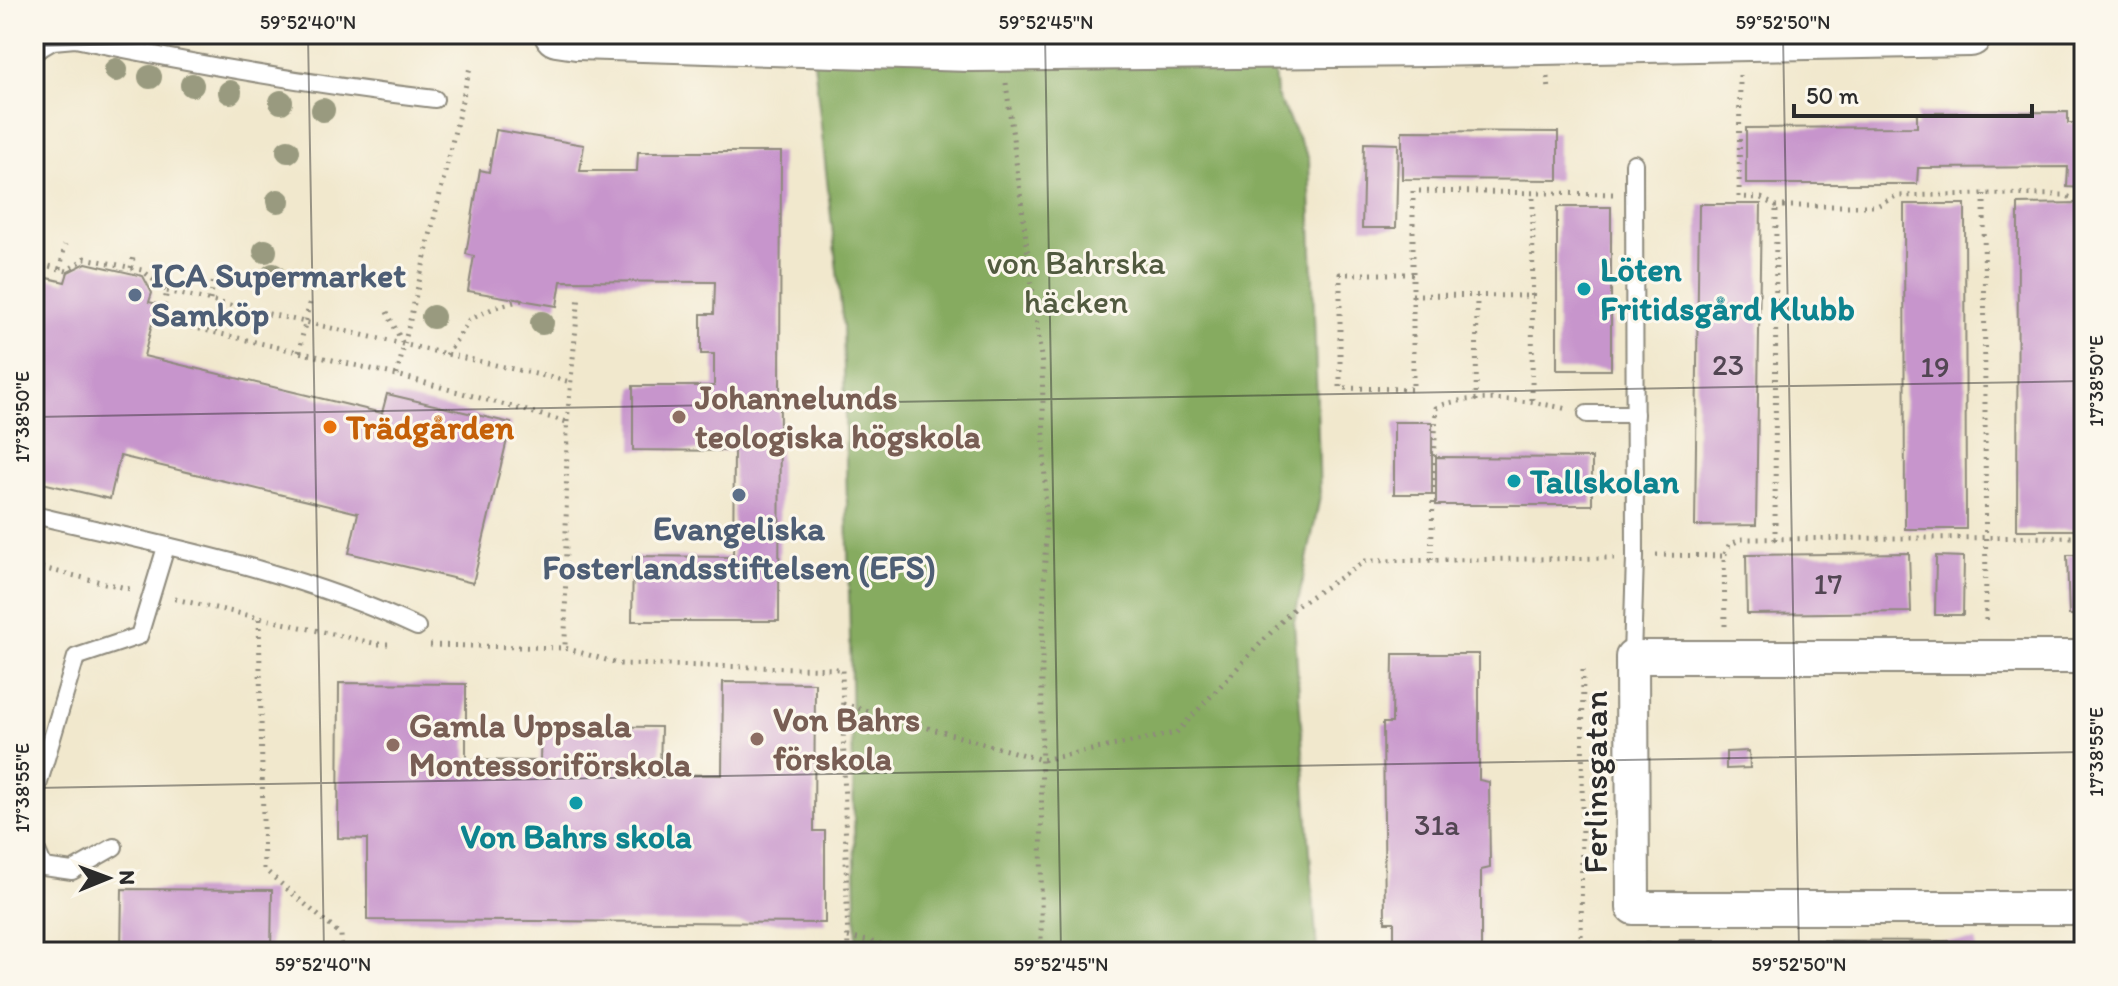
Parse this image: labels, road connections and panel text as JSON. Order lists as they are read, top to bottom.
{
  "streets": {
    "street": ["Ferlinsgatan"]
  },
  "parks": ["von Bahrska häcken"],
  "places": [
    "Löten Fritidsgård Klubb",
    "ICA Supermarket Samköp",
    "Johannelunds teologiska högskola",
    "Trädgården",
    "Tallskolan",
    "Evangeliska Fosterlandsstiftelsen (EFS)",
    "Von Bahrs förskola",
    "Gamla Uppsala Montessoriförskola",
    "Von Bahrs skola"
  ],
  "house_numbers": [
    "23",
    "19",
    "17",
    "31a"
  ],
  "scale_bar": "50 m",
  "north": "right",
  "coordinates": [
    "59°52'40\"N",
    "59°52'45\"N",
    "59°52'50\"N",
    "17°38'50\"E",
    "17°38'55\"E"
  ]
}
